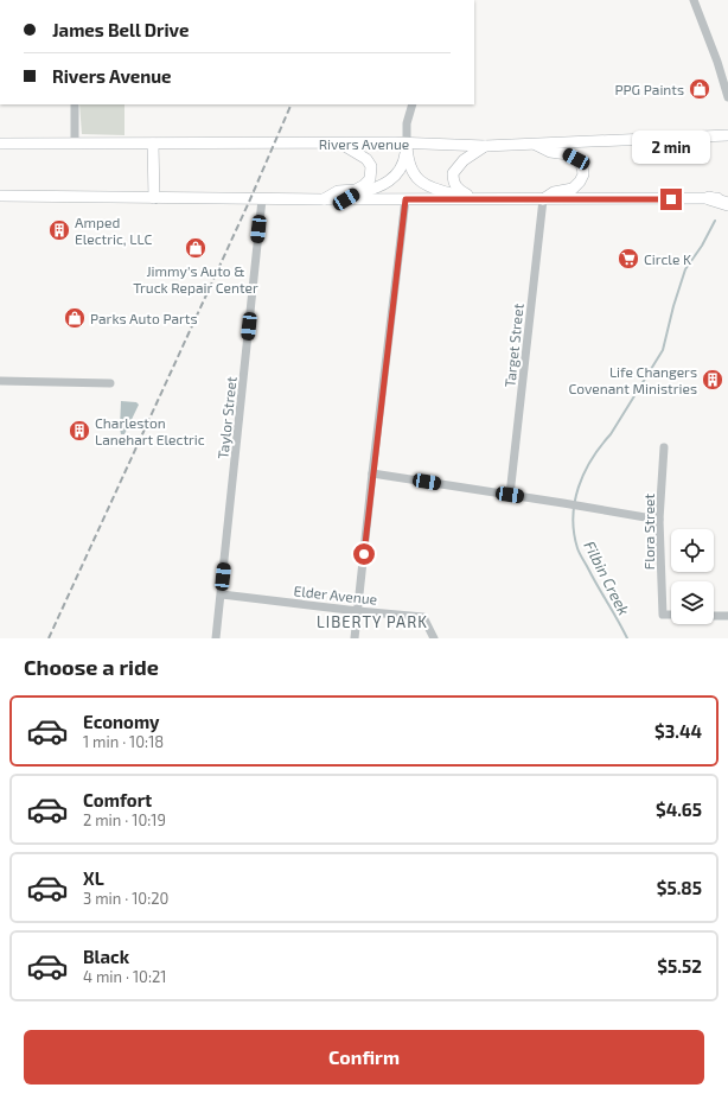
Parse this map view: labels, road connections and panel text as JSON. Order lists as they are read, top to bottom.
{
  "streets": {
    "main road": ["Rivers Avenue"],
    "street": [
      "Target Street",
      "Taylor Street",
      "Flora Street",
      "Elder Avenue"
    ]
  },
  "crossings": [
    ["Taylor Street", "Elder Avenue"]
  ],
  "districts": ["LIBERTY PARK"],
  "water": ["Filbin Creek"],
  "places": {
    "shop": ["PPG Paints", "Jimmy's Auto & Truck Repair Center", "Parks Auto Parts"],
    "building": ["Amped Electric, LLC", "Life Changers Covenant Ministries", "Charleston Lanehart Electric"],
    "supermarket": ["Circle K"]
  },
  "page": {
    "banner": ["James Bell Drive", "Rivers Avenue"],
    "bubble": "2 min",
    "heading": "Choose a ride",
    "list": [
      {
        "name": "Economy",
        "note": "1 min · 10:18",
        "value": "$3.44"
      },
      {
        "name": "Comfort",
        "note": "2 min · 10:19",
        "value": "$4.65"
      },
      {
        "name": "XL",
        "note": "3 min · 10:20",
        "value": "$5.85"
      },
      {
        "name": "Black",
        "note": "4 min · 10:21",
        "value": "$5.52"
      }
    ],
    "buttons": "Confirm"
  }
}
